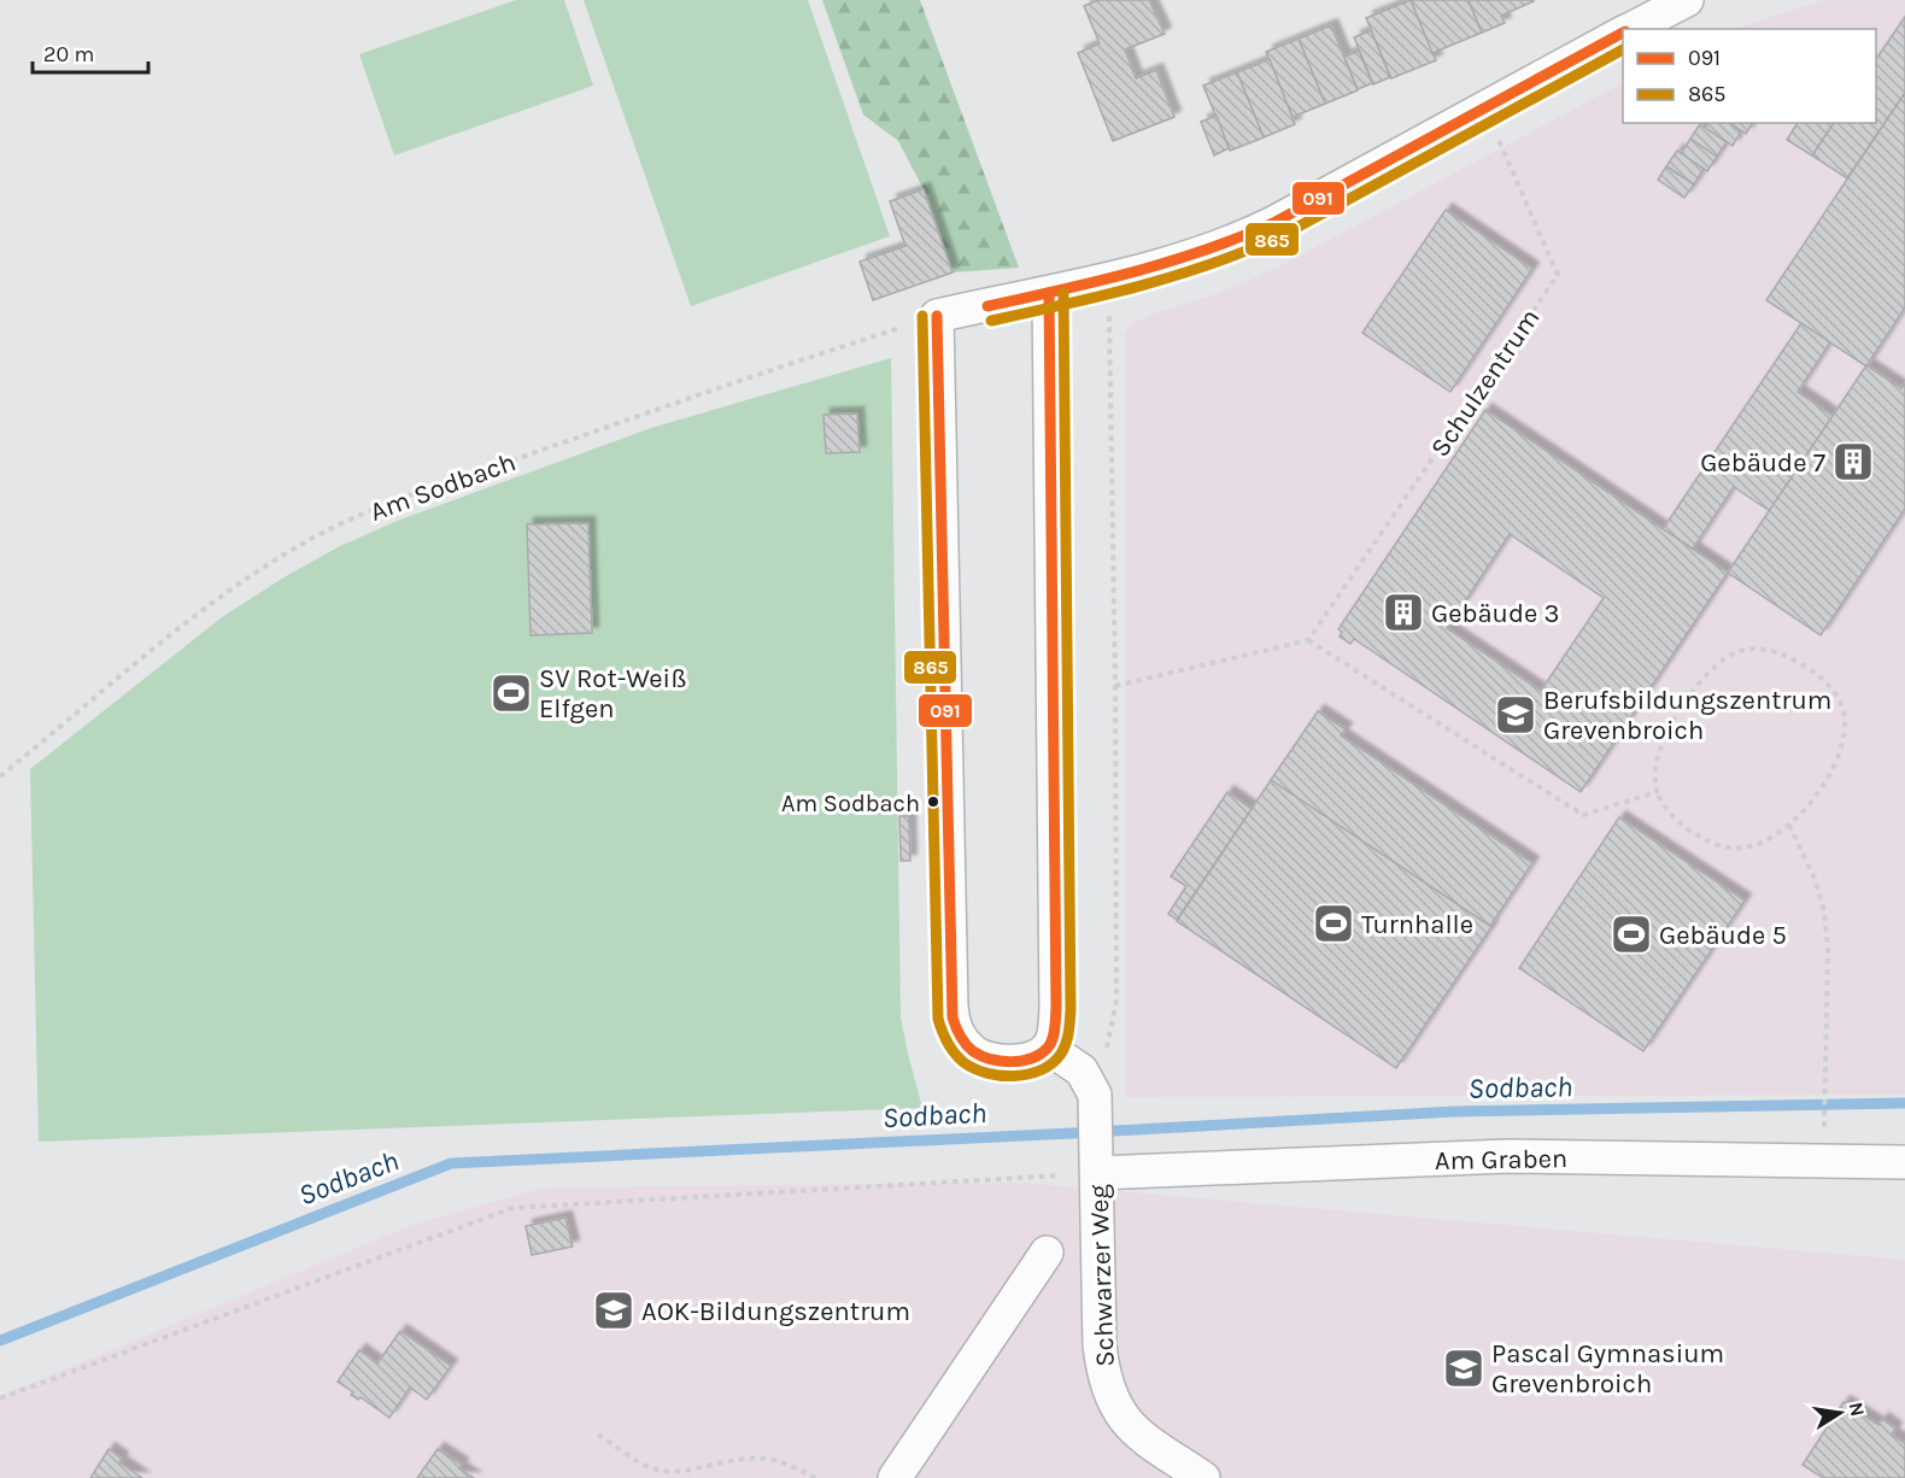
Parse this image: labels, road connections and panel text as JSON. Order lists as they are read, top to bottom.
{
  "streets": {
    "street": ["Am Graben", "Schwarzer Weg"],
    "path": ["Schulzentrum", "Am Sodbach"]
  },
  "crossings": [
    ["Am Graben", "Schwarzer Weg"]
  ],
  "water": ["Sodbach"],
  "places": {
    "building": ["Gebäude 7", "Gebäude 3"],
    "sports": ["SV Rot-Weiß Elfgen", "Turnhalle", "Gebäude 5"],
    "school or university": ["Berufsbildungszentrum Grevenbroich", "AOK-Bildungszentrum", "Pascal Gymnasium Grevenbroich"],
    "other": ["Am Sodbach"]
  },
  "lines": ["transit line 091", "transit line 865"],
  "legend": ["091", "865"],
  "scale_bar": "20 m",
  "north": "right"
}
